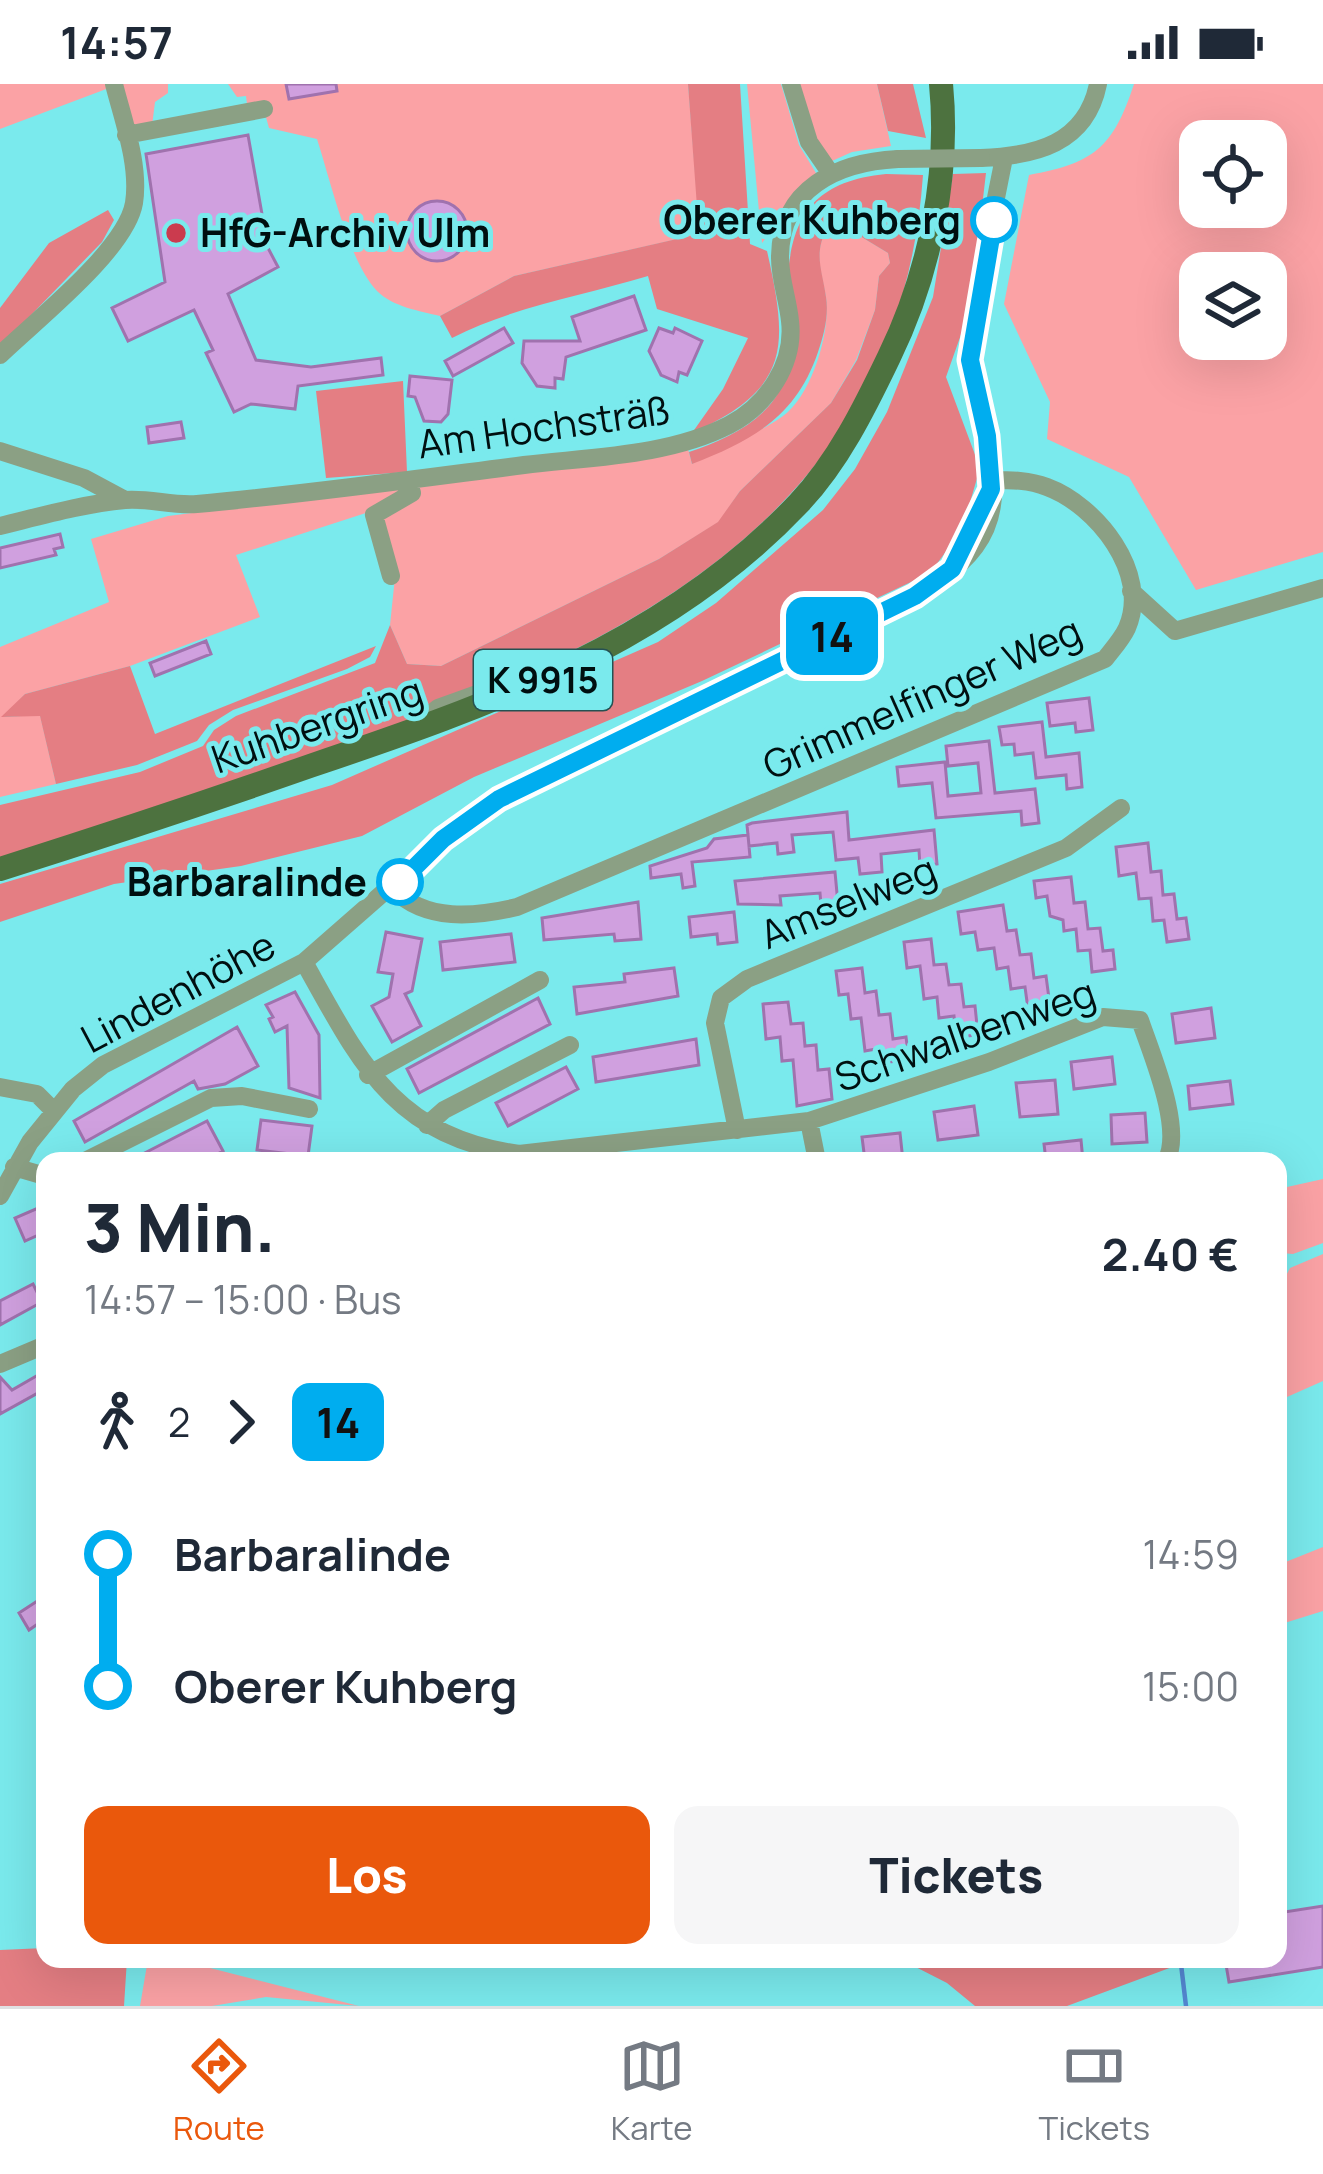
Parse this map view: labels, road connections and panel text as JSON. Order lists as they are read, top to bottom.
{
  "streets": {
    "main road": ["K 9915", "Kuhbergring"],
    "street": [
      "Am Hochsträß",
      "Grimmelfinger Weg",
      "Amselweg",
      "Lindenhöhe",
      "Schwalbenweg"
    ]
  },
  "crossings": [
    ["Grimmelfinger Weg", "Lindenhöhe"],
    ["Amselweg", "Schwalbenweg"],
    ["Lindenhöhe", "Schwalbenweg"]
  ],
  "places": ["Oberer Kuhberg", "HfG-Archiv Ulm", "Barbaralinde"],
  "lines": ["bus line 14"],
  "page": {
    "status": "14:57",
    "on_map": "14",
    "heading": ["3 Min.", "14:57 – 15:00 · Bus", "2.40 €"],
    "legs": ["2", "14"],
    "list": [
      {
        "name": "Barbaralinde",
        "value": "14:59"
      },
      {
        "name": "Oberer Kuhberg",
        "value": "15:00"
      }
    ],
    "buttons": ["Los", "Tickets"],
    "tabs": ["Route", "Karte", "Tickets"]
  }
}
